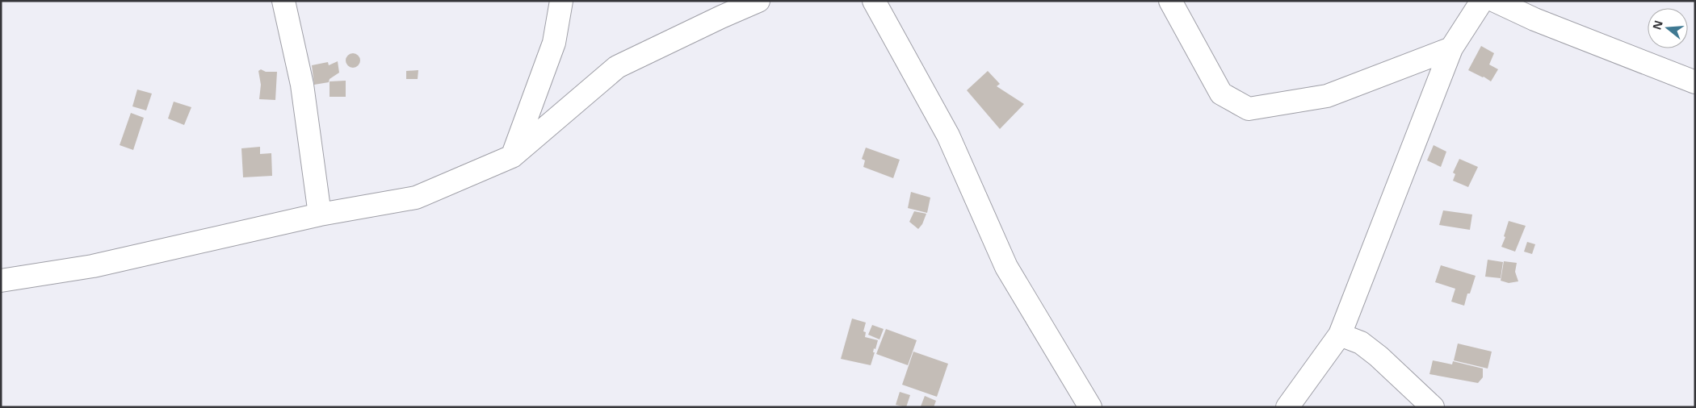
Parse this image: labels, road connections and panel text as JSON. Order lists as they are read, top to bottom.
{
  "north": "left"
}
